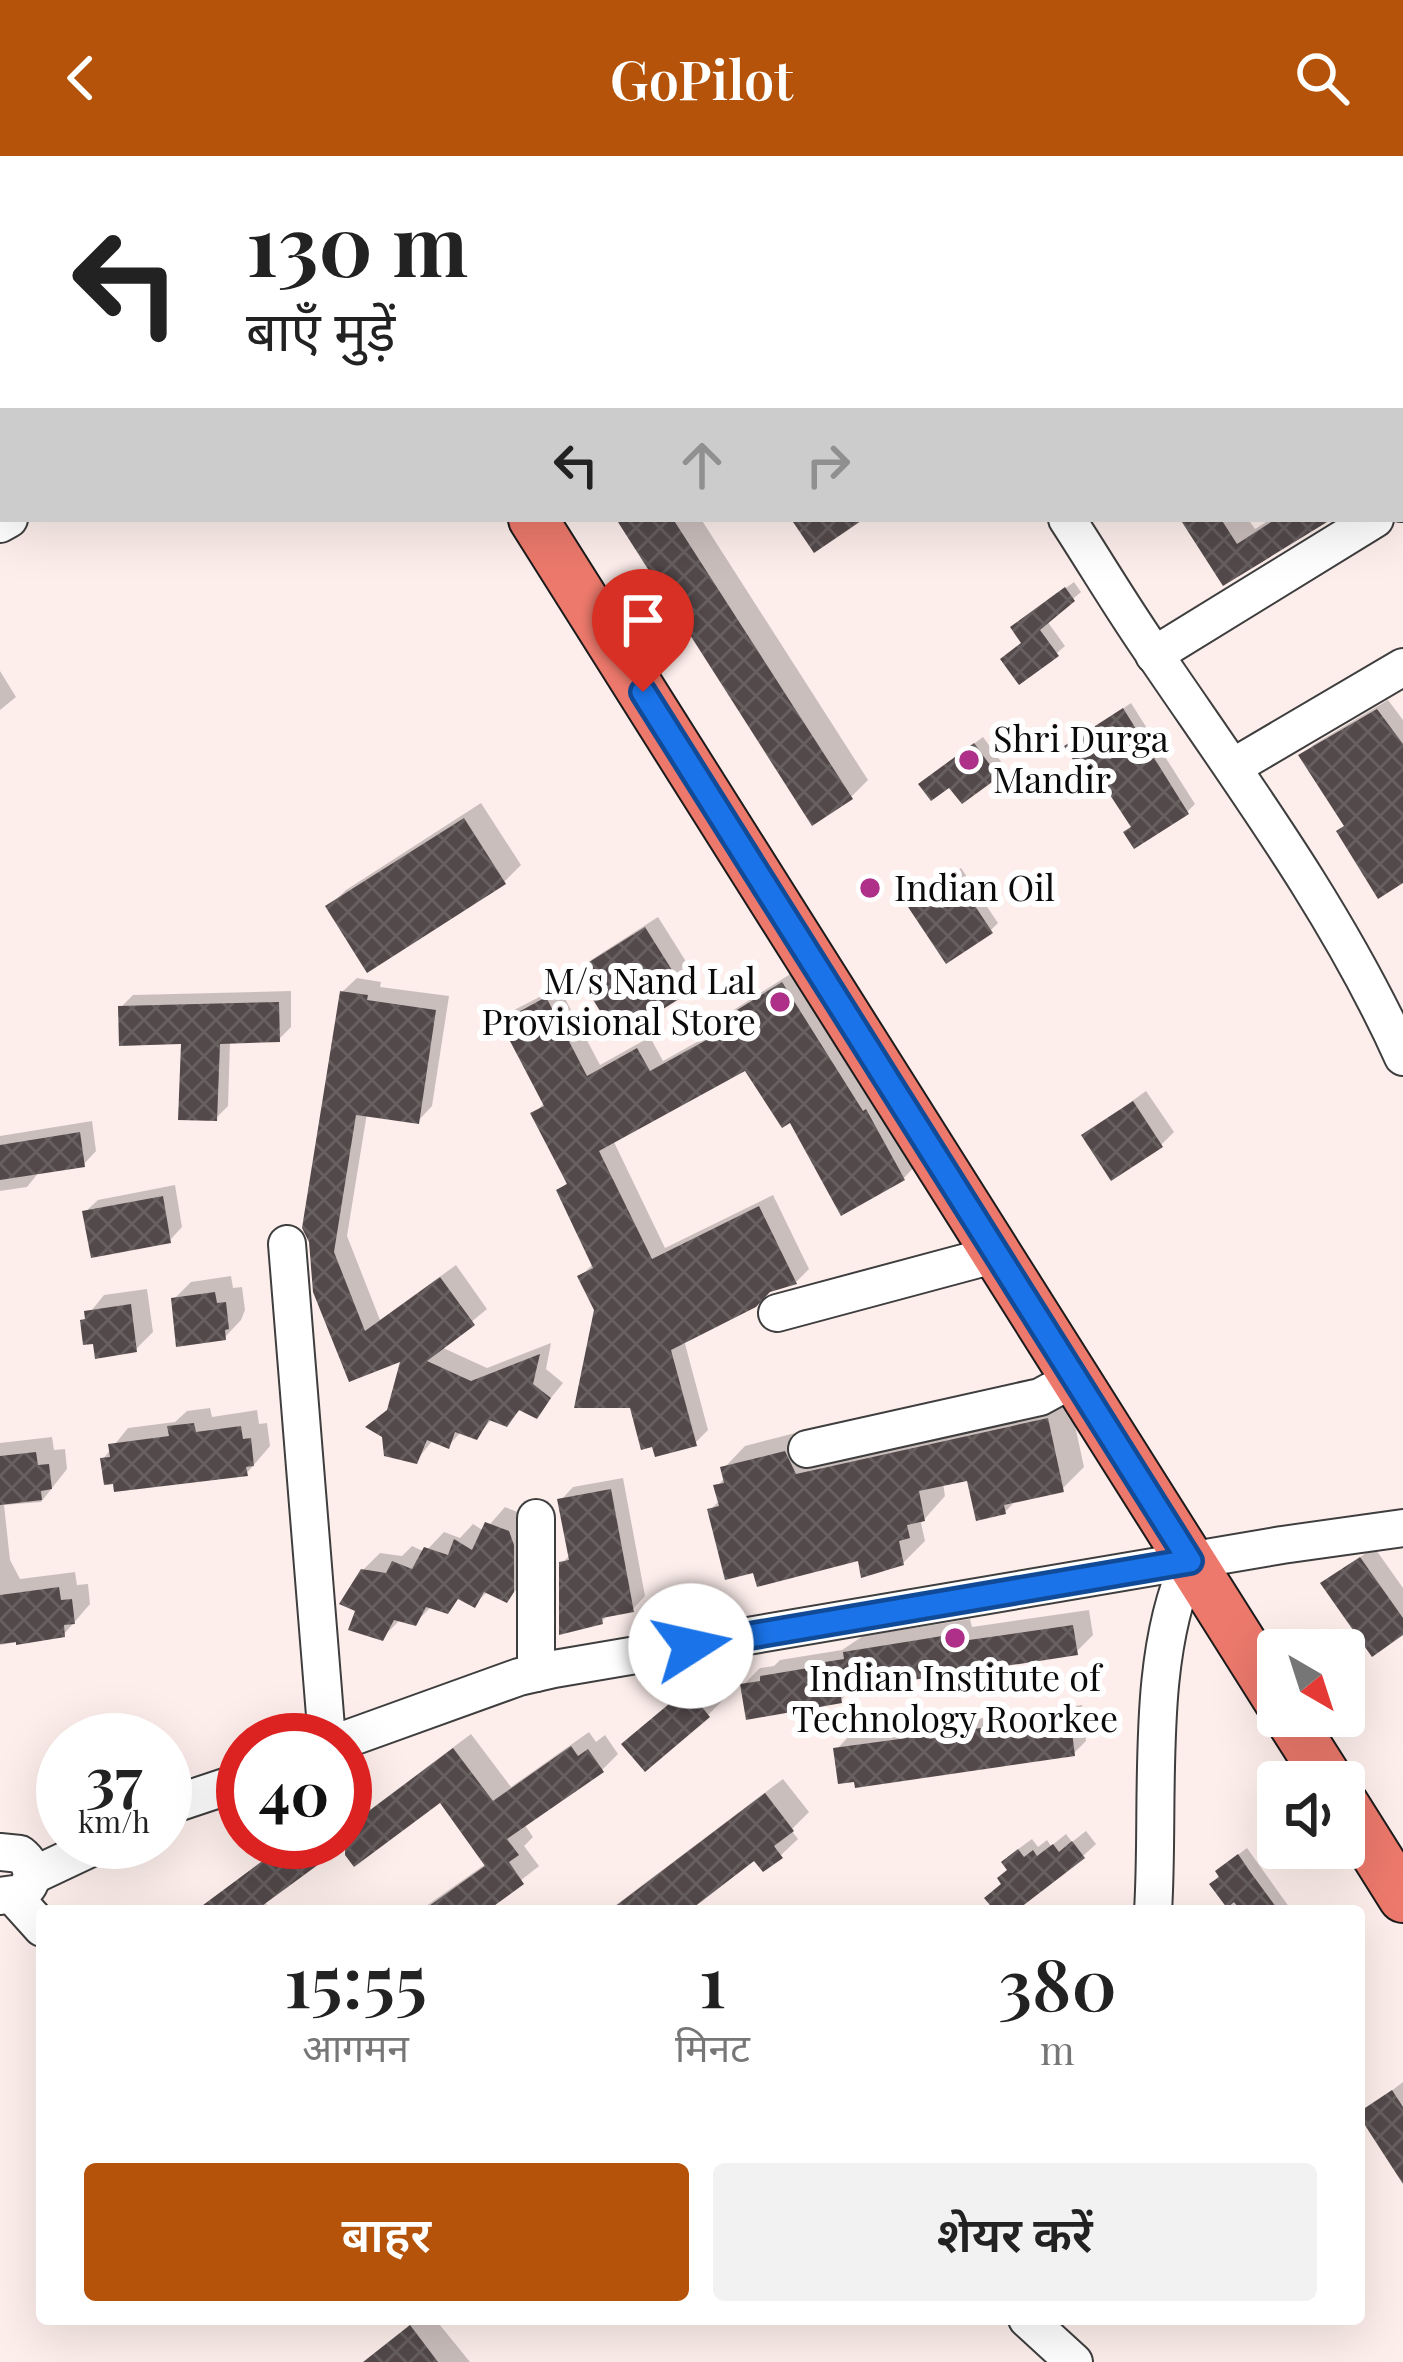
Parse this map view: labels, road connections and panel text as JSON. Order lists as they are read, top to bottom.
{
  "places": [
    "Shri Durga Mandir",
    "Indian Oil",
    "M/s Nand Lal Provisional Store",
    "Indian Institute of Technology Roorkee"
  ],
  "north": "bottom right",
  "page": {
    "header": "GoPilot",
    "turn": ["130 m", "बाएँ मुड़ें"],
    "speed": "37 km/h",
    "limit": "40",
    "eta": [
      "15:55",
      "आगमन",
      "1",
      "मिनट",
      "380",
      "m"
    ],
    "buttons": ["बाहर", "शेयर करें"]
  }
}
